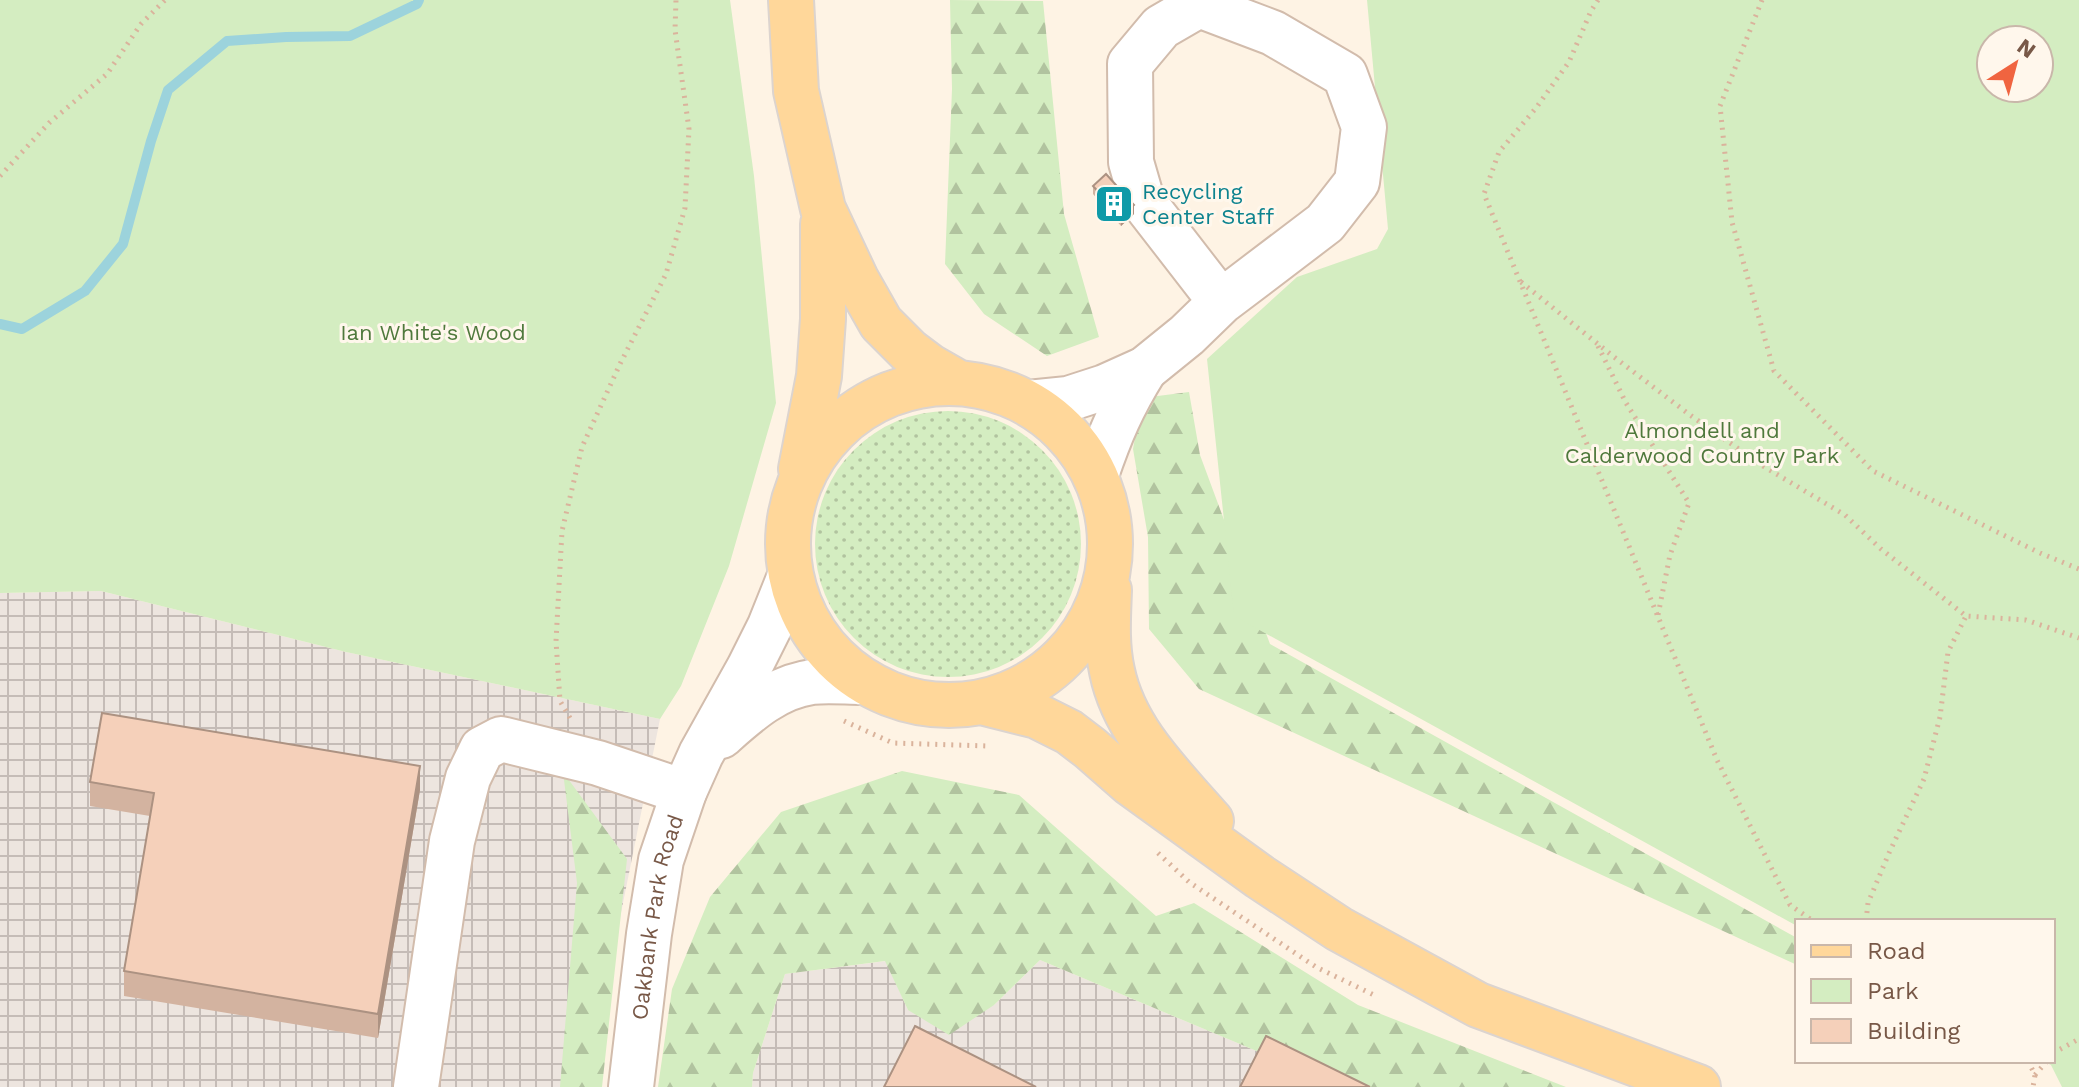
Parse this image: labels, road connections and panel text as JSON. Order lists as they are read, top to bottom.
{
  "streets": {
    "street": ["Oakbank Park Road"]
  },
  "parks": ["Ian White's Wood", "Almondell and Calderwood Country Park"],
  "places": {
    "building": ["Recycling Center Staff"]
  },
  "legend": ["Road", "Park", "Building"],
  "north": "top right"
}
